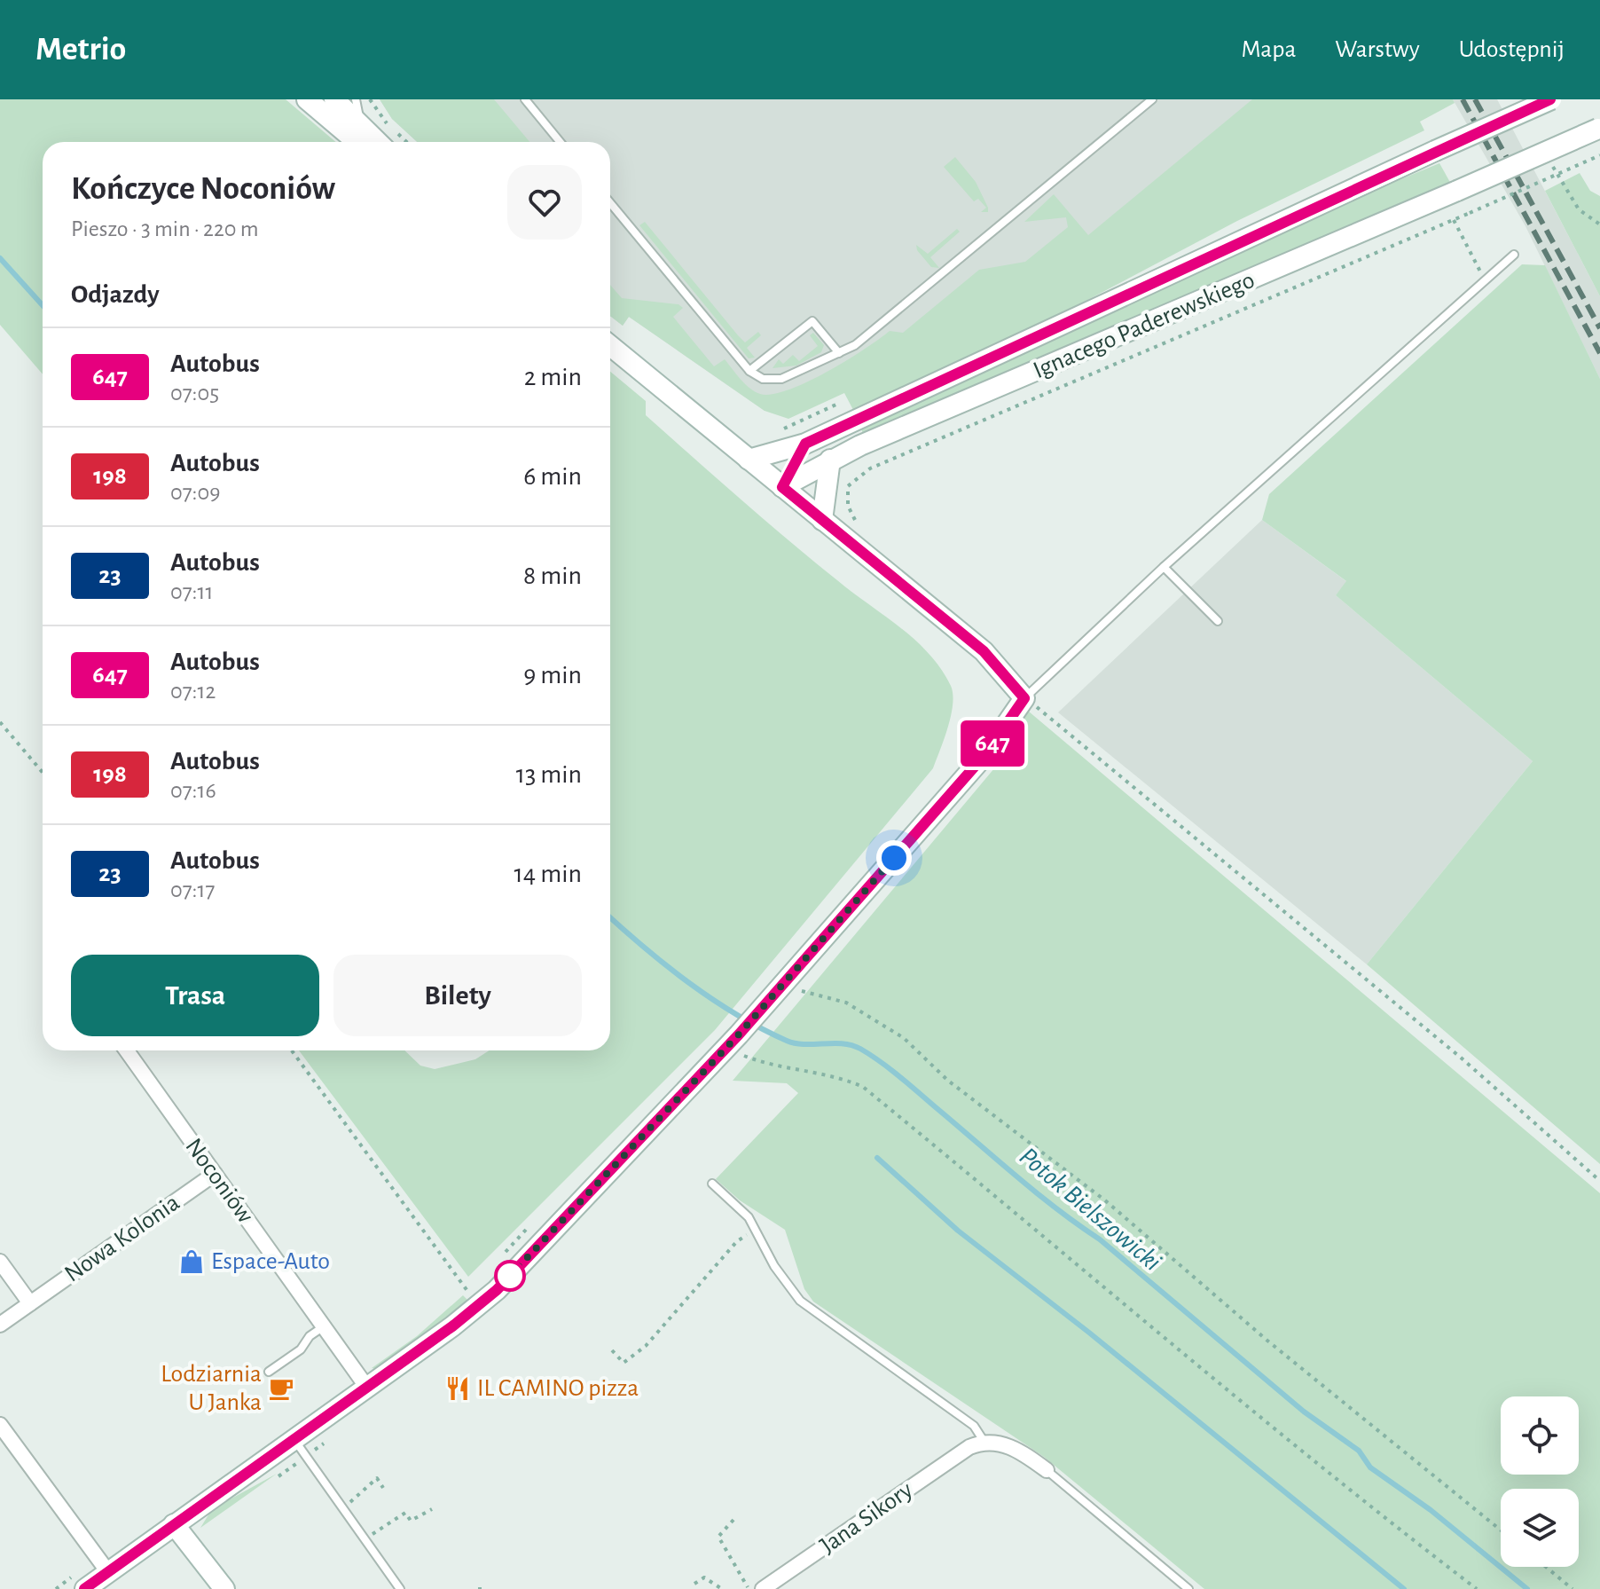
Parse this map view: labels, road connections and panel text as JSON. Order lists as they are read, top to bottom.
{
  "streets": {
    "main road": ["Ignacego Paderewskiego"],
    "street": ["Noconiów", "Nowa Kolonia", "Jana Sikory"]
  },
  "crossings": [
    ["Noconiów", "Nowa Kolonia"]
  ],
  "water": ["Potok Bielszowicki"],
  "places": {
    "shop": ["Espace-Auto"],
    "cafe": ["Lodziarnia U Janka"],
    "restaurant": ["IL CAMINO pizza"]
  },
  "lines": ["bus line 647"],
  "page": {
    "header": "Metrio",
    "nav": ["Mapa", "Warstwy", "Udostępnij"],
    "on_map": "647",
    "heading": [
      ["Kończyce Noconiów", "Pieszo · 3 min · 220 m"],
      "Odjazdy"
    ],
    "list": [
      {
        "mark": "647",
        "name": "Autobus",
        "note": "07:05",
        "value": "2 min"
      },
      {
        "mark": "198",
        "name": "Autobus",
        "note": "07:09",
        "value": "6 min"
      },
      {
        "mark": "23",
        "name": "Autobus",
        "note": "07:11",
        "value": "8 min"
      },
      {
        "mark": "647",
        "name": "Autobus",
        "note": "07:12",
        "value": "9 min"
      },
      {
        "mark": "198",
        "name": "Autobus",
        "note": "07:16",
        "value": "13 min"
      },
      {
        "mark": "23",
        "name": "Autobus",
        "note": "07:17",
        "value": "14 min"
      }
    ],
    "buttons": ["Trasa", "Bilety"]
  }
}
